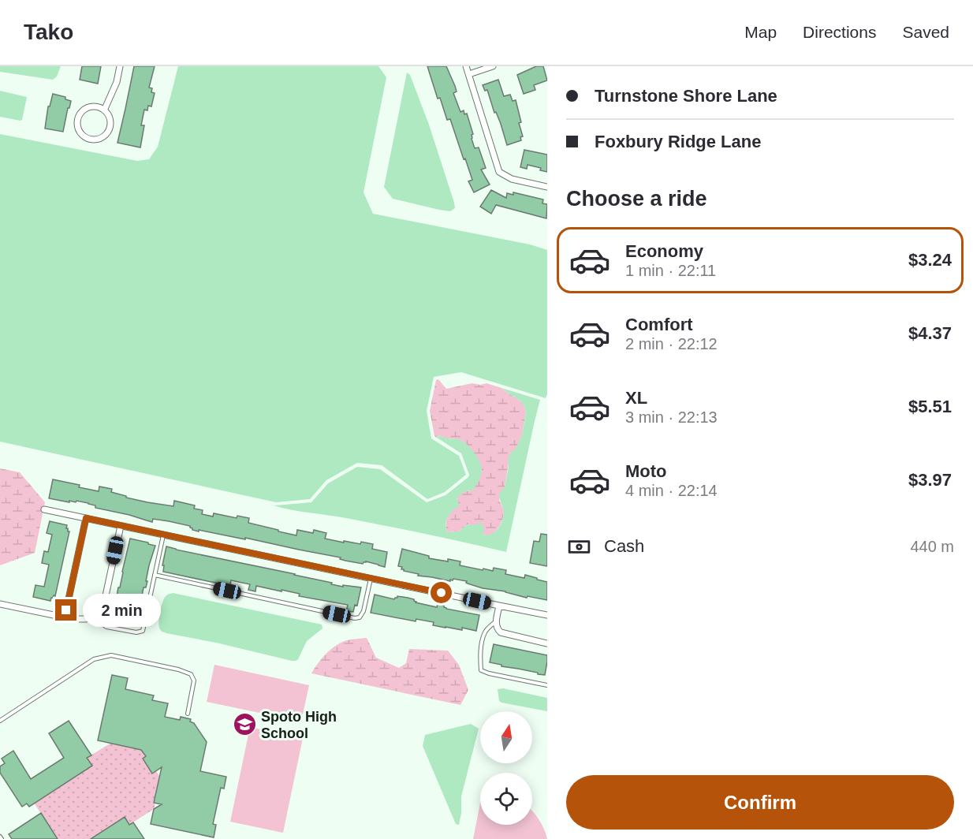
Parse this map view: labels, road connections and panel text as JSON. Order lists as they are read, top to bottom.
{
  "places": {
    "school or university": ["Spoto High School"]
  },
  "north": "top",
  "page": {
    "header": "Tako",
    "nav": ["Map", "Directions", "Saved"],
    "banner": ["Turnstone Shore Lane", "Foxbury Ridge Lane"],
    "heading": "Choose a ride",
    "list": [
      {
        "name": "Economy",
        "note": "1 min · 22:11",
        "value": "$3.24"
      },
      {
        "name": "Comfort",
        "note": "2 min · 22:12",
        "value": "$4.37"
      },
      {
        "name": "XL",
        "note": "3 min · 22:13",
        "value": "$5.51"
      },
      {
        "name": "Moto",
        "note": "4 min · 22:14",
        "value": "$3.97"
      }
    ],
    "pay": ["Cash", "440 m"],
    "bubble": "2 min",
    "buttons": "Confirm"
  }
}
